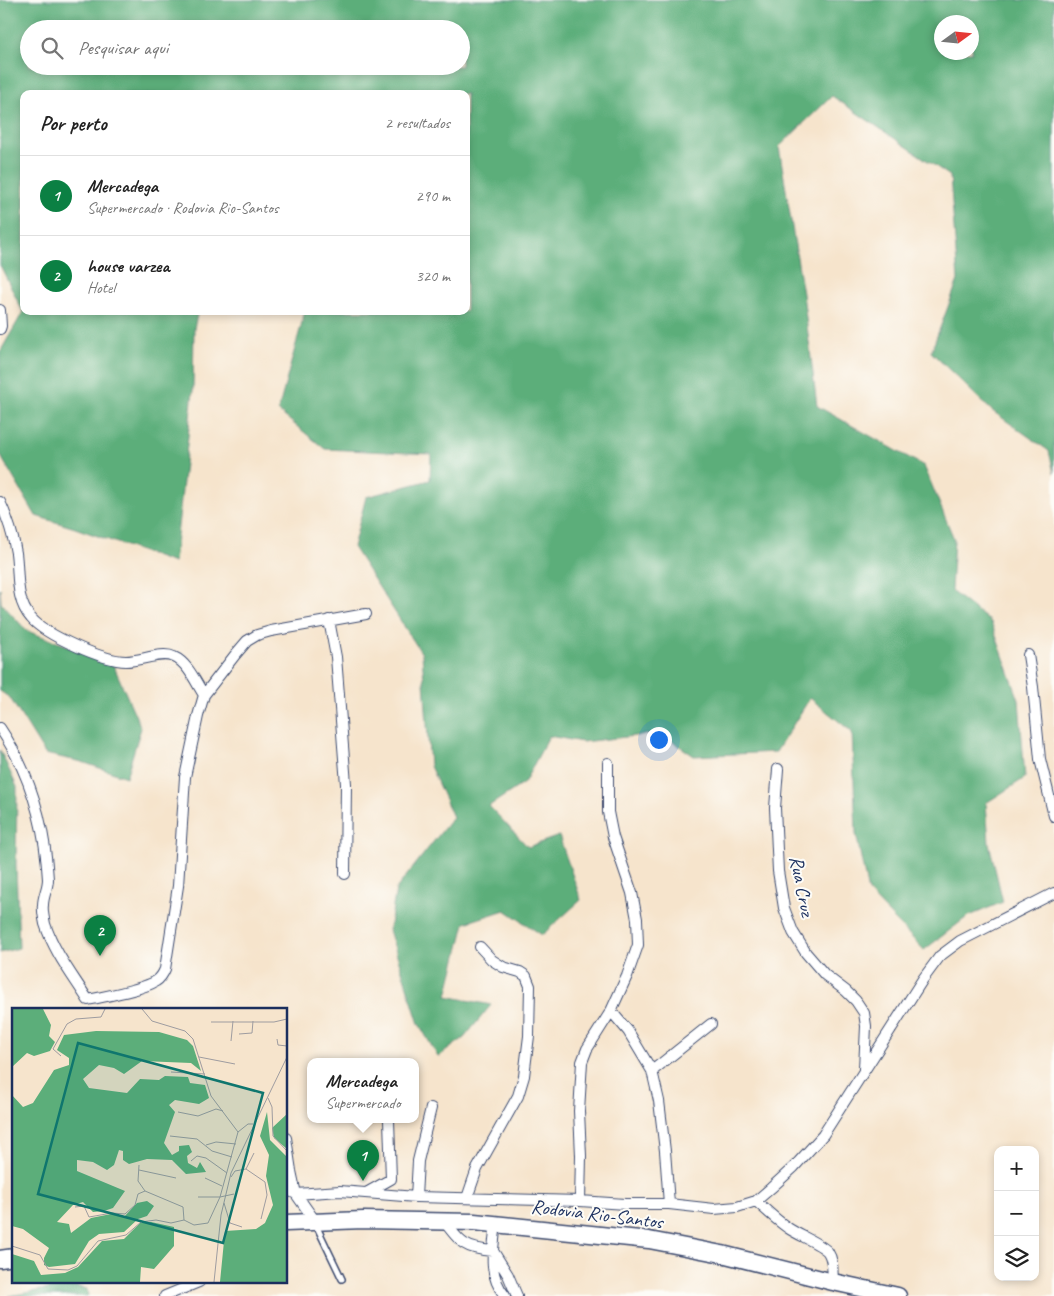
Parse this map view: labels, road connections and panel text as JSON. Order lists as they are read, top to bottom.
{
  "streets": {
    "highway": ["Rodovia Rio-Santos"],
    "street": ["Rua Cruz"]
  },
  "north": "right",
  "page": {
    "search": "Pesquisar aqui",
    "heading": ["Por perto", "2 resultados"],
    "list": [
      {
        "mark": "1",
        "name": "Mercadega",
        "note": "Supermercado · Rodovia Rio-Santos",
        "value": "290 m"
      },
      {
        "mark": "2",
        "name": "house varzea",
        "note": "Hotel",
        "value": "320 m"
      }
    ],
    "pins": ["2", "1"],
    "popup": ["Mercadega", "Supermercado"],
    "map_buttons": ["+", "−"]
  }
}
